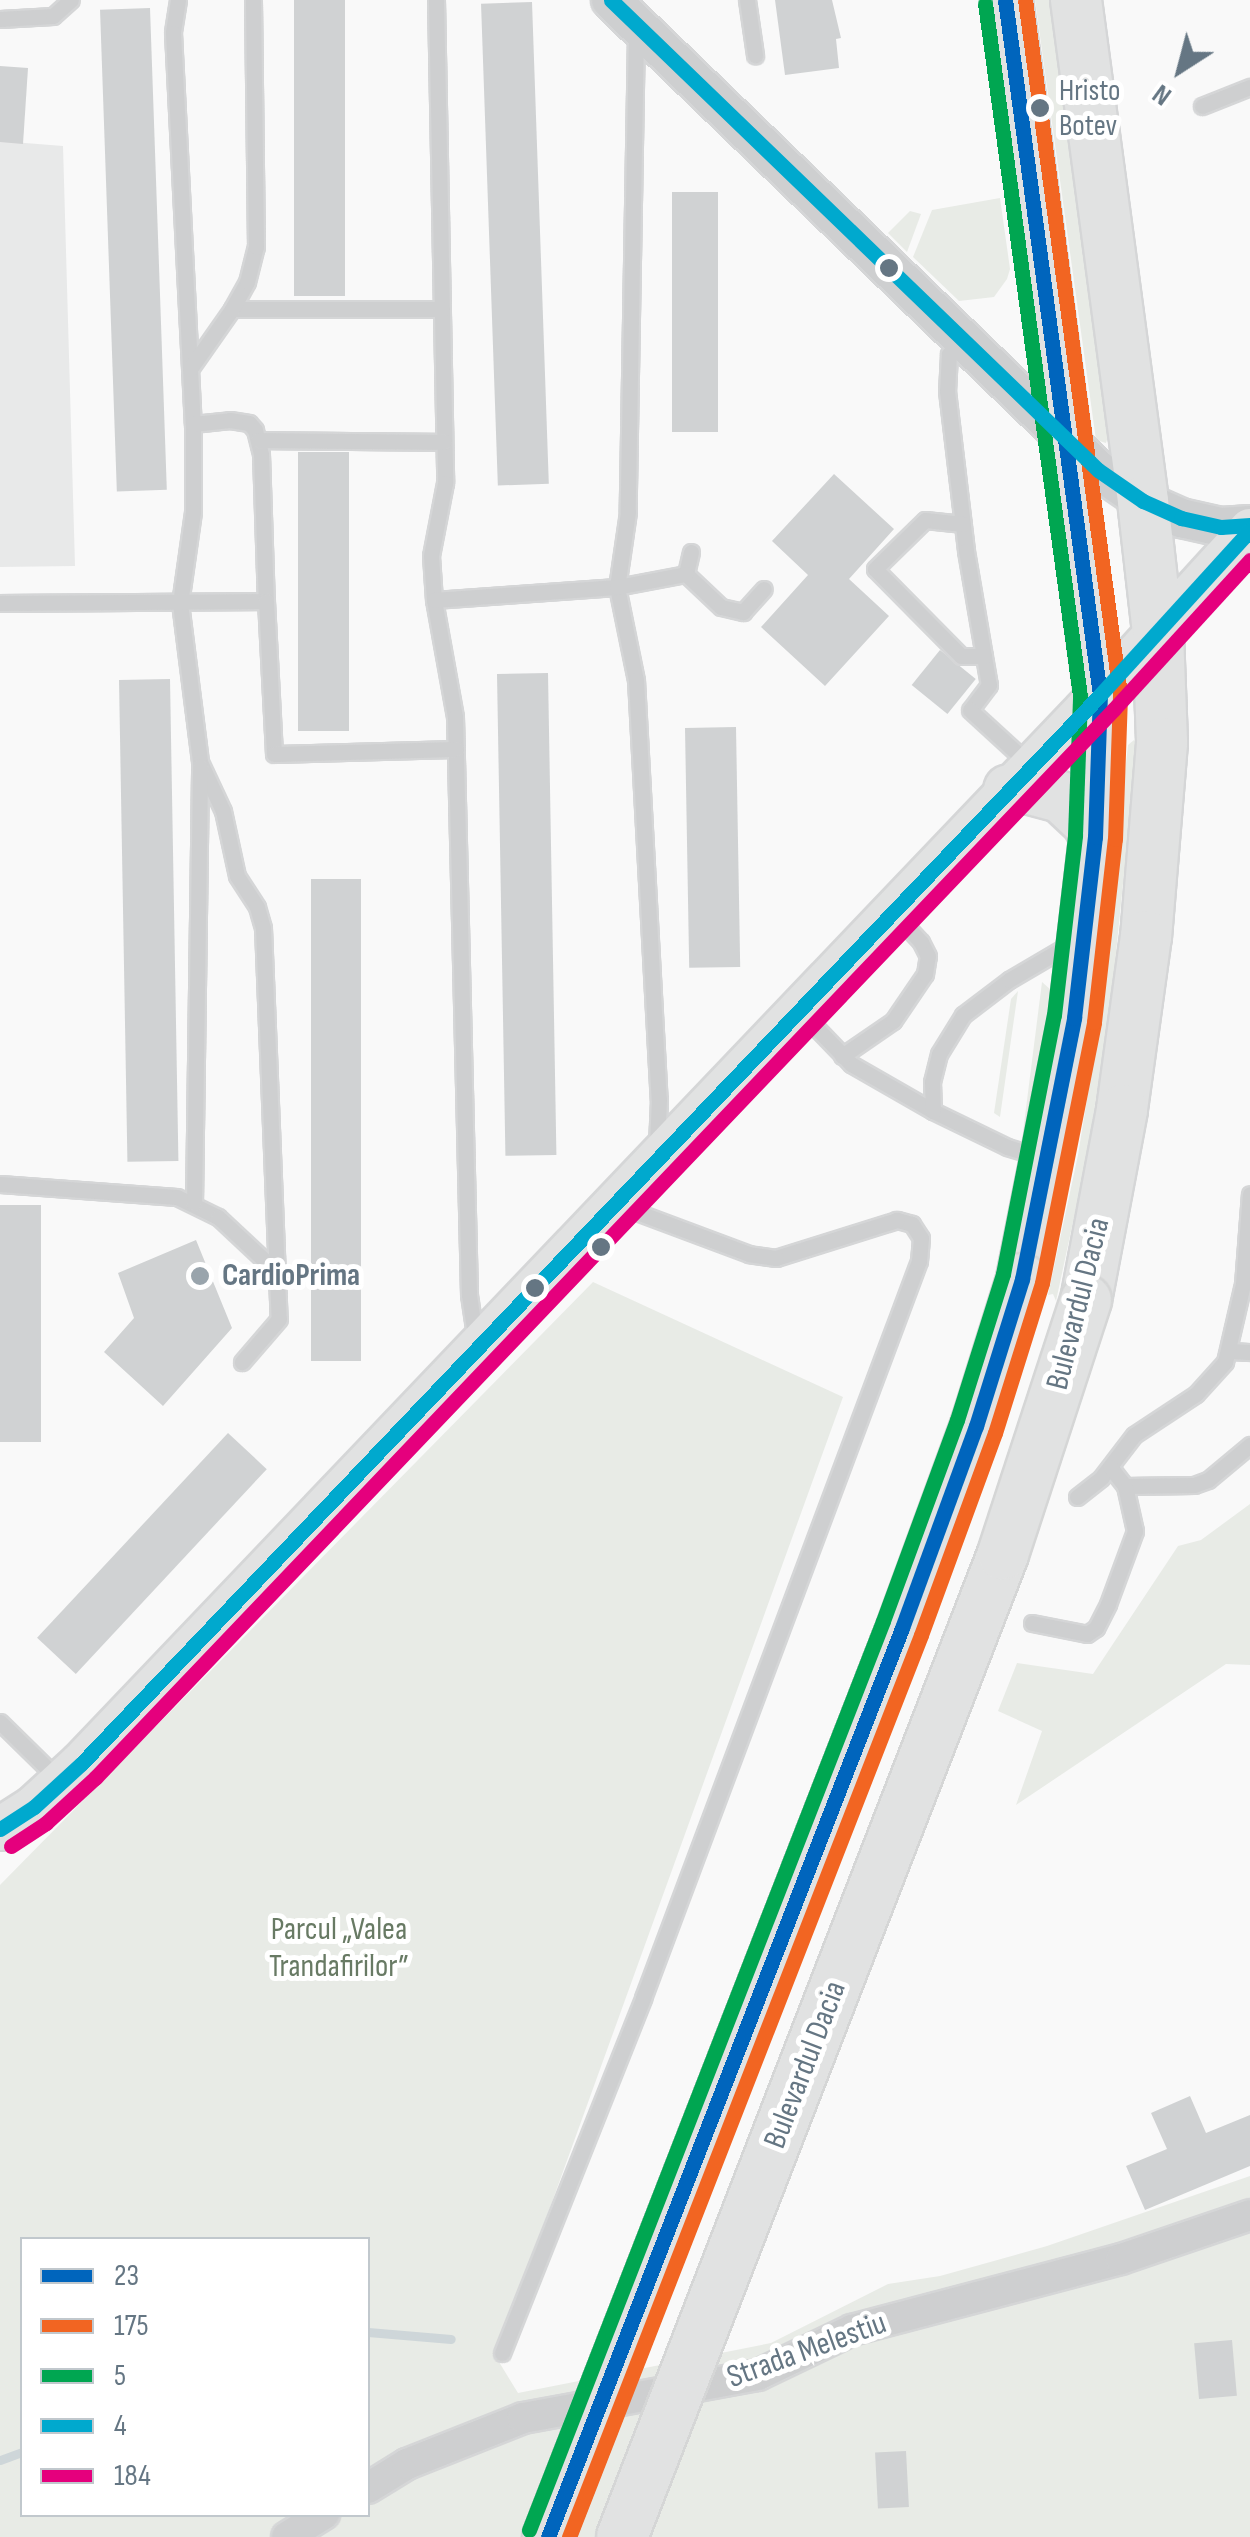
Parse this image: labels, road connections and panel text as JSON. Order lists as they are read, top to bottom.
{
  "streets": {
    "highway": ["Bulevardul Dacia"],
    "street": ["Strada Melestiu"]
  },
  "parks": ["Parcul „Valea Trandafirilor”"],
  "places": ["Hristo Botev", "CardioPrima"],
  "lines": [
    "transit line 23",
    "transit line 175",
    "transit line 4",
    "transit line 5",
    "transit line 184"
  ],
  "legend": [
    "23",
    "175",
    "5",
    "4",
    "184"
  ],
  "north": "bottom left"
}
